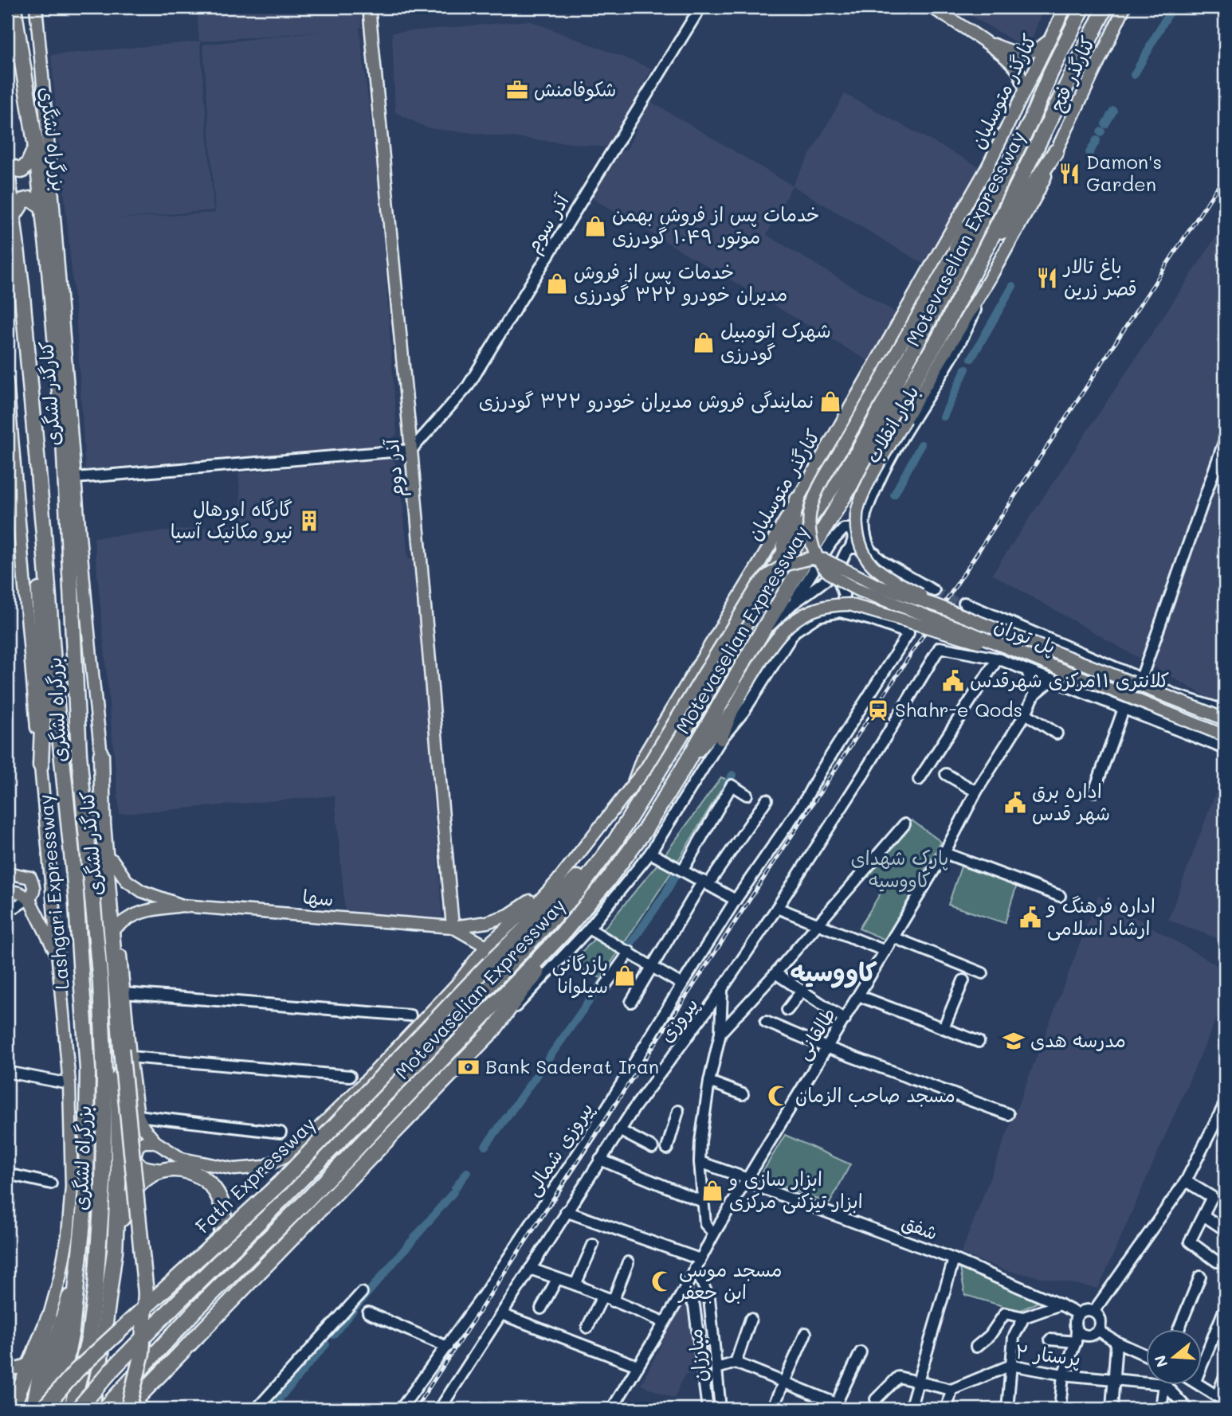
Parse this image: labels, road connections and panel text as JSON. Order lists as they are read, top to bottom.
{
  "streets": {
    "highway": [
      "بزرگراه لشگری",
      "Motevaselian Expressway",
      "Lashgari Expressway",
      "Fath Expressway"
    ],
    "main road": [
      "کنارگذر فتح",
      "کنارگذر متوسلیان",
      "کنارگذر لشگری",
      "آذر دوم",
      "پل توران",
      "سها"
    ],
    "street": [
      "آذر سوم",
      "بلوار انقلاب",
      "پیروزی",
      "طالقانی",
      "پیروزی شمالی",
      "شفق",
      "مبارزان",
      "پرستار ۲"
    ]
  },
  "crossings": [
    ["کنارگذر فتح", "بلوار انقلاب"],
    ["کنارگذر فتح", "پل توران"],
    ["کنارگذر متوسلیان", "کنارگذر لشگری"],
    ["کنارگذر متوسلیان", "پل توران"],
    ["کنارگذر متوسلیان", "سها"],
    ["آذر سوم", "آذر دوم"],
    ["Motevaselian Expressway", "Fath Expressway"],
    ["کنارگذر لشگری", "سها"],
    ["آذر دوم", "سها"],
    ["طالقانی", "شفق"],
    ["طالقانی", "مبارزان"]
  ],
  "districts": ["کاووسیه"],
  "parks": ["پارک شهدای کاووسیه"],
  "places": {
    "office": ["شکوفامنش"],
    "restaurant": ["Damon's Garden", "باغ تالار قصر زرین"],
    "shop": [
      "خدمات پس از فروش بهمن موتور ۱۰۴۹ گودرزی",
      "خدمات پس از فروش مدیران خودرو ۳۲۲ گودرزی",
      "شهرک اتومبیل گودرزی",
      "نمایندگی فروش مدیران خودرو ۳۲۲ گودرزی",
      "بازرگانی سیلوانا",
      "ابزار سازی و ابزار تیزکنی مرکزی"
    ],
    "building": ["گارگاه اورهال نیرو مکانیک آسیا"],
    "public building": ["کلانتری ۱۱مرکزی شهرقدس", "اداره برق شهر قدس", "اداره فرهنگ و ارشاد اسلامی"],
    "station": ["Shahr-e Qods"],
    "school or university": ["مدرسه هدی"],
    "bank": ["Bank Saderat Iran"],
    "mosque": ["مسجد صاحب الزمان", "مسجد موسی ابن جعفر"]
  },
  "north": "left"
}
